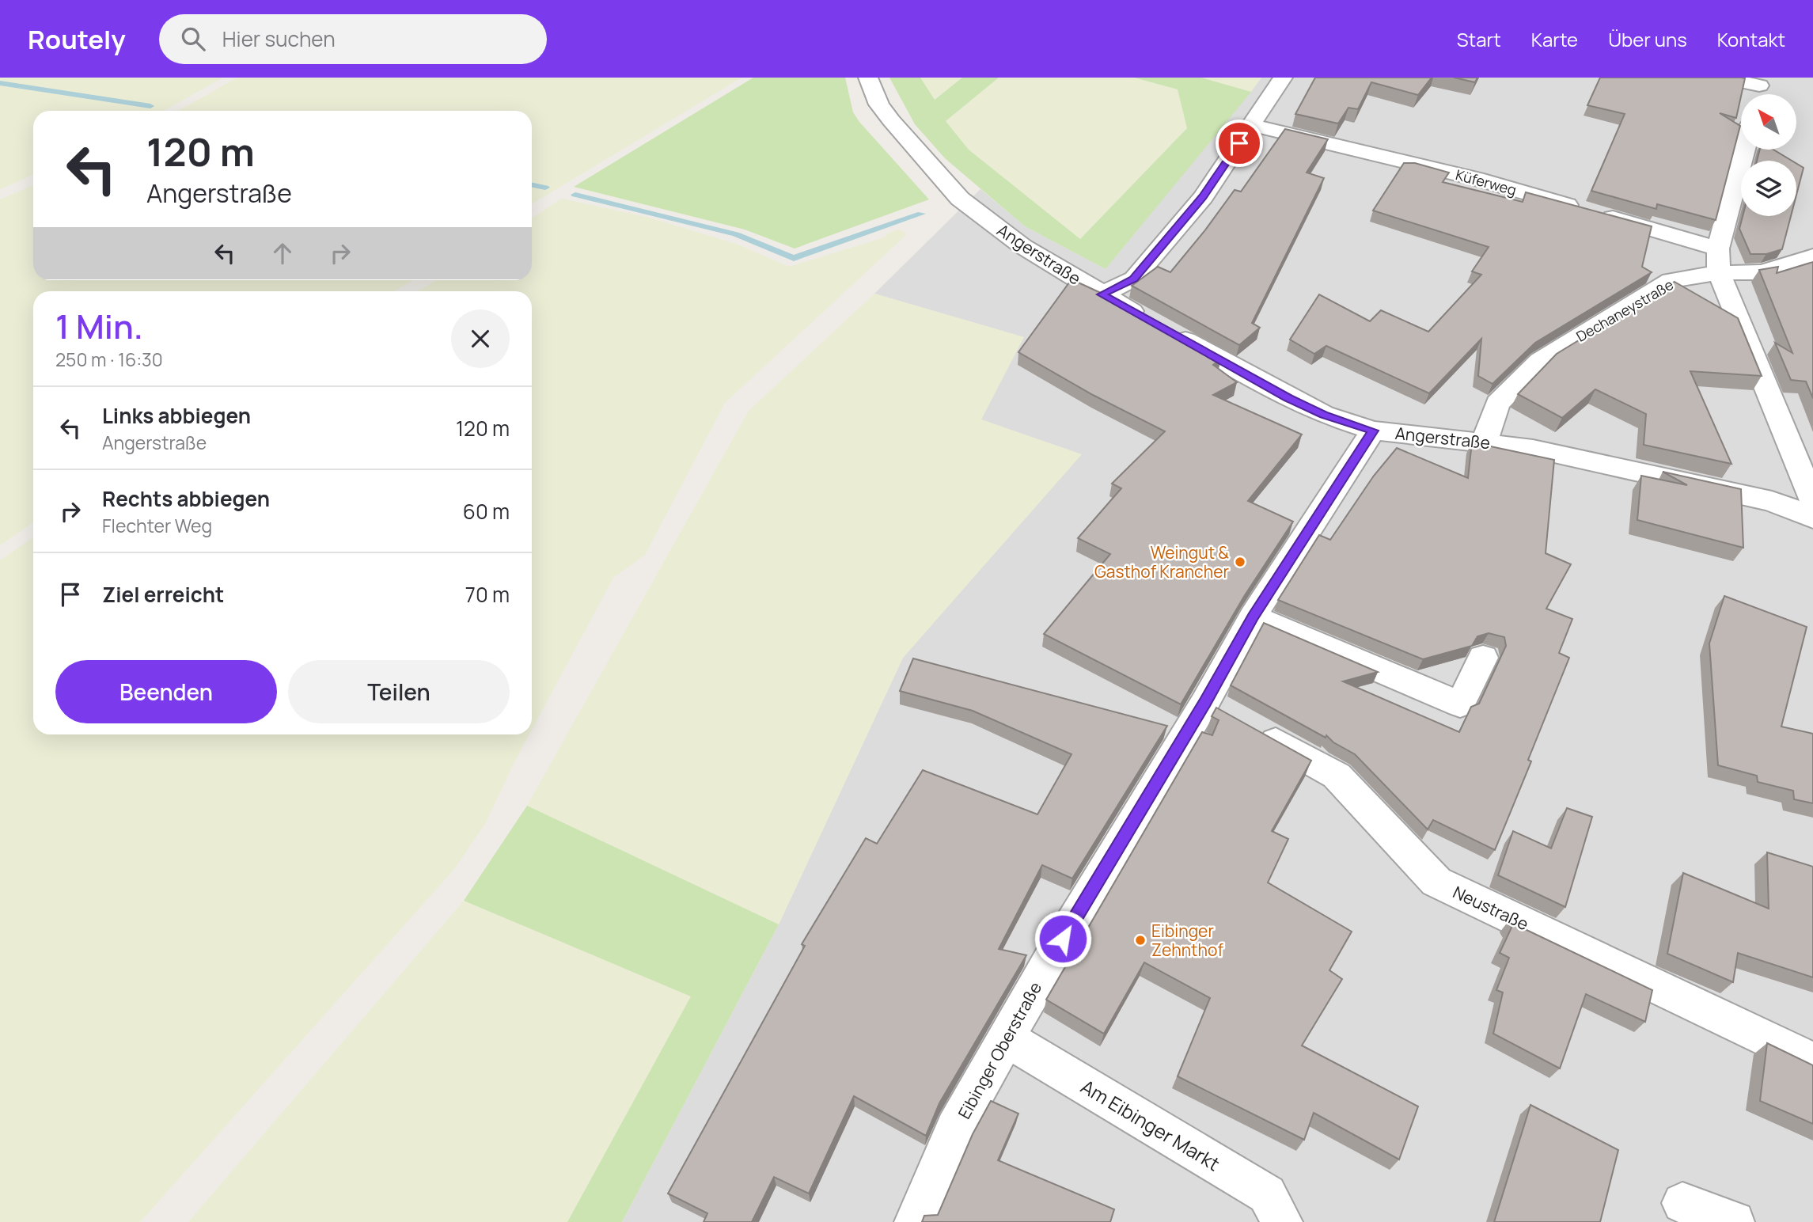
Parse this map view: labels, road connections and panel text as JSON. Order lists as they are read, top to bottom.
{
  "streets": {
    "street": [
      "Küferweg",
      "Angerstraße",
      "Dechaneystraße",
      "Neustraße",
      "Eibinger Oberstraße",
      "Am Eibinger Markt"
    ]
  },
  "crossings": [
    ["Angerstraße", "Dechaneystraße"],
    ["Angerstraße", "Eibinger Oberstraße"],
    ["Neustraße", "Eibinger Oberstraße"],
    ["Eibinger Oberstraße", "Am Eibinger Markt"]
  ],
  "places": ["Weingut & Gasthof Krancher", "Eibinger Zehnthof"],
  "north": "top left",
  "page": {
    "header": "Routely",
    "search": "Hier suchen",
    "nav": [
      "Start",
      "Karte",
      "Über uns",
      "Kontakt"
    ],
    "turn": ["120 m", "Angerstraße"],
    "heading": ["1 Min.", "250 m · 16:30"],
    "list": [
      {
        "name": "Links abbiegen",
        "note": "Angerstraße",
        "value": "120 m"
      },
      {
        "name": "Rechts abbiegen",
        "note": "Flechter Weg",
        "value": "60 m"
      },
      {
        "name": "Ziel erreicht",
        "value": "70 m"
      }
    ],
    "buttons": ["Beenden", "Teilen"]
  }
}
